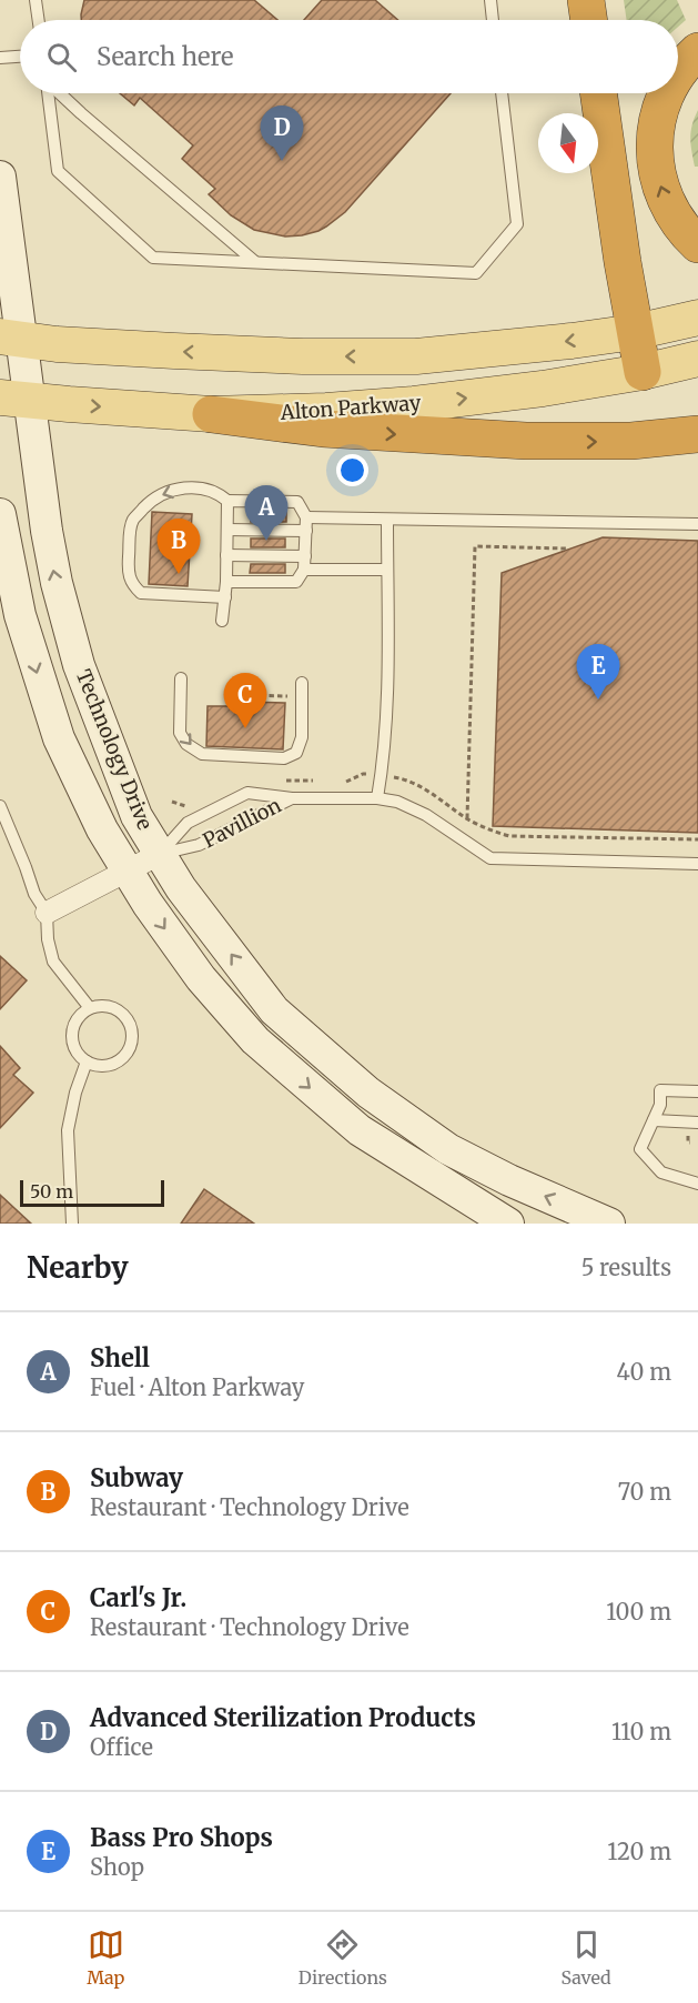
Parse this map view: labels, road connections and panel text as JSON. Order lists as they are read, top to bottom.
{
  "streets": {
    "main road": ["Alton Parkway"],
    "street": ["Technology Drive", "Pavillion"]
  },
  "crossings": [
    ["Alton Parkway", "Technology Drive"],
    ["Technology Drive", "Pavillion"]
  ],
  "scale_bar": "50 m",
  "north": "bottom",
  "page": {
    "search": "Search here",
    "pins": [
      "D",
      "A",
      "B",
      "E",
      "C"
    ],
    "scale": "50 m",
    "heading": ["Nearby", "5 results"],
    "list": [
      {
        "mark": "A",
        "name": "Shell",
        "note": "Fuel · Alton Parkway",
        "value": "40 m"
      },
      {
        "mark": "B",
        "name": "Subway",
        "note": "Restaurant · Technology Drive",
        "value": "70 m"
      },
      {
        "mark": "C",
        "name": "Carl's Jr.",
        "note": "Restaurant · Technology Drive",
        "value": "100 m"
      },
      {
        "mark": "D",
        "name": "Advanced Sterilization Products",
        "note": "Office",
        "value": "110 m"
      },
      {
        "mark": "E",
        "name": "Bass Pro Shops",
        "note": "Shop",
        "value": "120 m"
      }
    ],
    "nav": ["Map", "Directions", "Saved"]
  }
}
